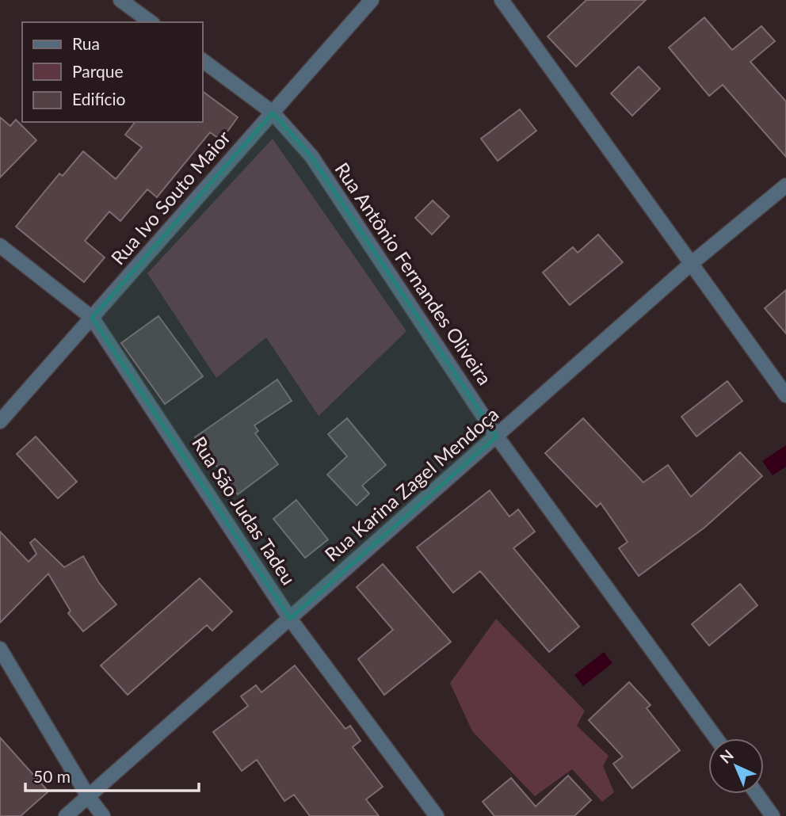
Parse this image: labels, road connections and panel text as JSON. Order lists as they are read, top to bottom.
{
  "streets": {
    "street": [
      "Rua Ivo Souto Maior",
      "Rua Antônio Fernandes Oliveira",
      "Rua Karina Zagel Mendoça",
      "Rua São Judas Tadeu"
    ]
  },
  "crossings": [
    ["Rua Ivo Souto Maior", "Rua Antônio Fernandes Oliveira"],
    ["Rua Ivo Souto Maior", "Rua São Judas Tadeu"],
    ["Rua Antônio Fernandes Oliveira", "Rua Karina Zagel Mendoça"],
    ["Rua Karina Zagel Mendoça", "Rua São Judas Tadeu"]
  ],
  "legend": ["Rua", "Parque", "Edifício"],
  "scale_bar": "50 m",
  "north": "top left"
}
